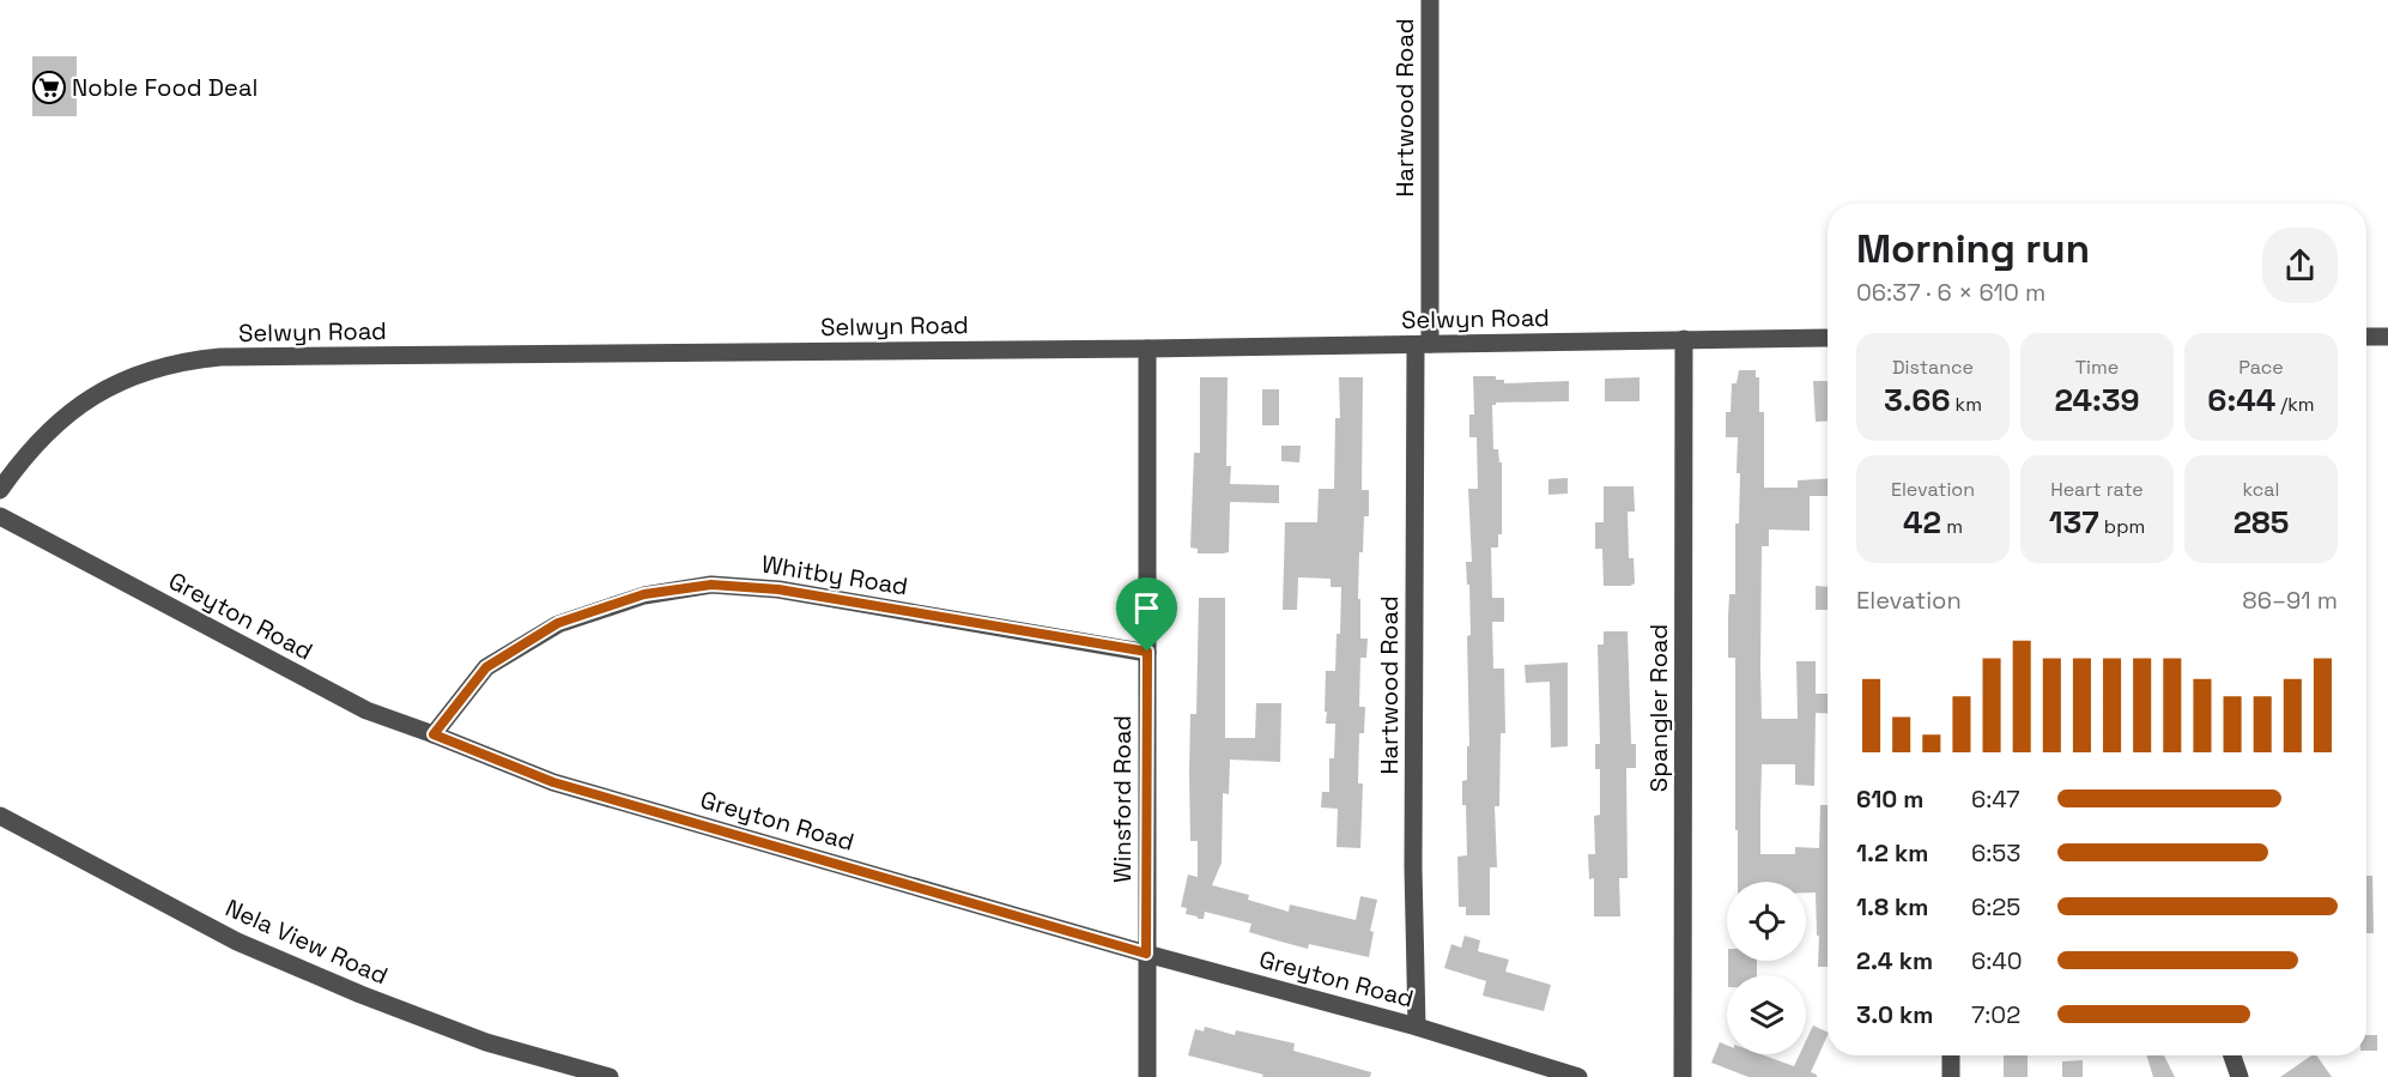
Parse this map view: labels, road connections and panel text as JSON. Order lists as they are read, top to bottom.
{
  "streets": {
    "street": [
      "Hartwood Road",
      "Selwyn Road",
      "Whitby Road",
      "Greyton Road",
      "Spangler Road",
      "Winsford Road",
      "Nela View Road"
    ]
  },
  "crossings": [
    ["Hartwood Road", "Selwyn Road"],
    ["Hartwood Road", "Greyton Road"],
    ["Selwyn Road", "Spangler Road"],
    ["Selwyn Road", "Winsford Road"],
    ["Whitby Road", "Greyton Road"],
    ["Whitby Road", "Winsford Road"],
    ["Greyton Road", "Winsford Road"]
  ],
  "places": {
    "supermarket": ["Noble Food Deal"]
  },
  "page": {
    "heading": ["Morning run", "06:37 · 6 × 610 m"],
    "stats": [
      ["Distance", "3.66 km"],
      ["Time", "24:39"],
      ["Pace", "6:44 /km"],
      ["Elevation", "42 m"],
      ["Heart rate", "137 bpm"],
      ["kcal", "285"]
    ],
    "chart": ["Elevation", "86–91 m"],
    "list": [
      {
        "name": "610 m",
        "note": "6:47"
      },
      {
        "name": "1.2 km",
        "note": "6:53"
      },
      {
        "name": "1.8 km",
        "note": "6:25"
      },
      {
        "name": "2.4 km",
        "note": "6:40"
      },
      {
        "name": "3.0 km",
        "note": "7:02"
      }
    ]
  }
}
